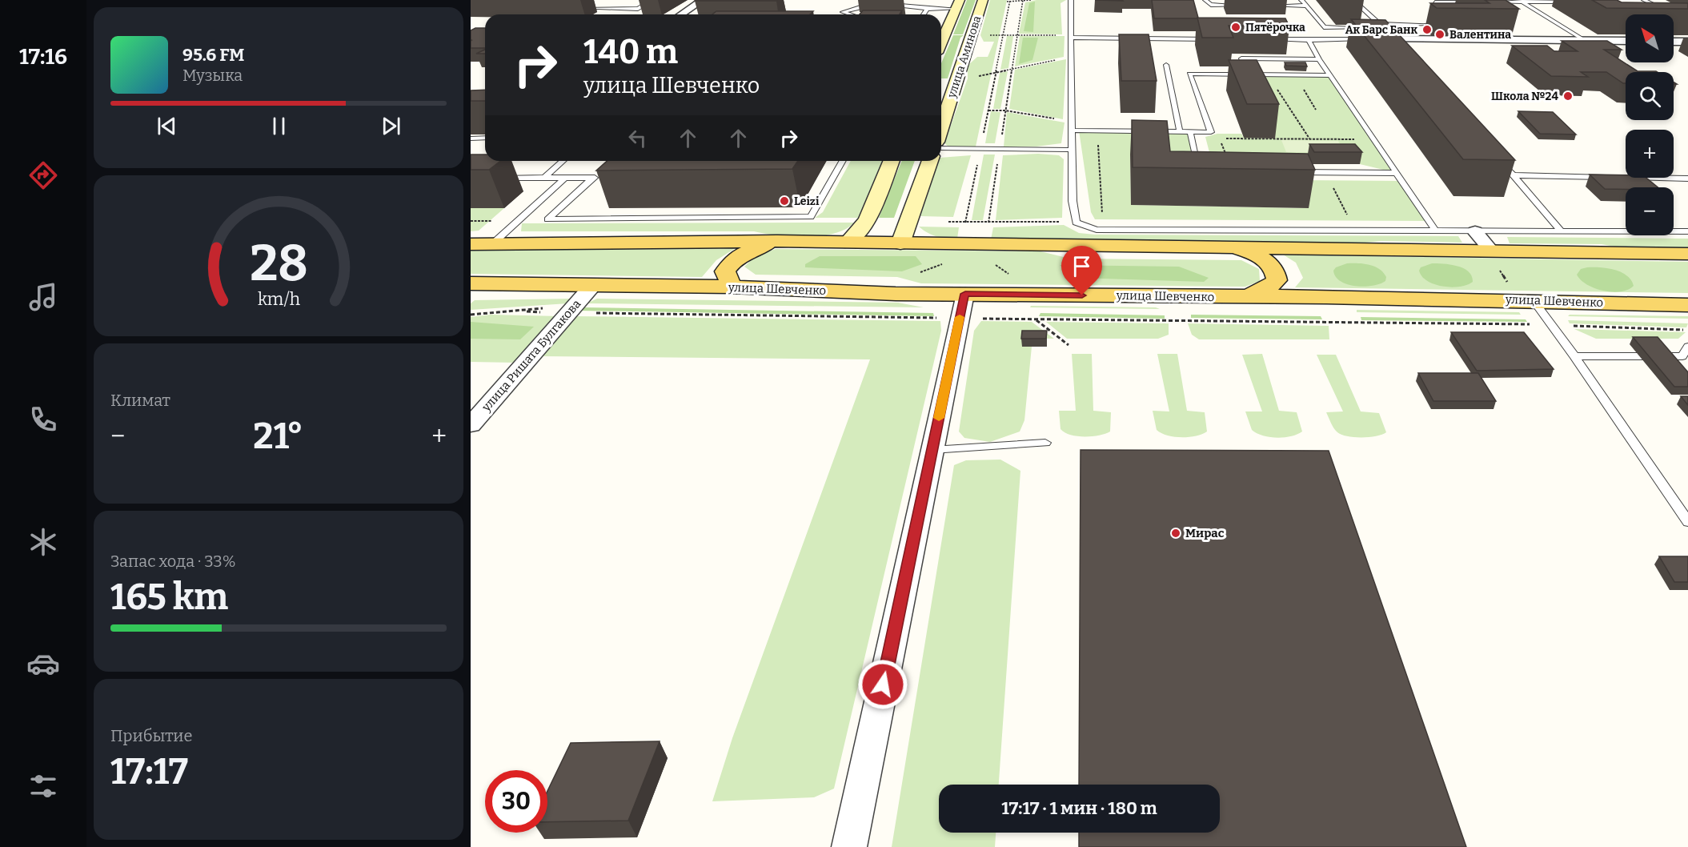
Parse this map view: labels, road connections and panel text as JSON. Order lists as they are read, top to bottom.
{
  "streets": {
    "main road": ["улица Шевченко"],
    "street": ["улица Аминова", "улица Ришата Булгакова"]
  },
  "crossings": [
    ["улица Шевченко", "улица Ришата Булгакова"]
  ],
  "places": [
    "Пятёрочка",
    "Ак Барс Банк",
    "Валентина",
    "Школа №24",
    "Leizi",
    "Мирас"
  ],
  "north": "top left",
  "page": {
    "tabs": "17:16",
    "map_buttons": ["+", "−"],
    "turn": ["140 m", "улица Шевченко"],
    "song": ["95.6 FM", "Музыка"],
    "tile": [
      "Климат",
      ["Запас хода · 33%", "165 km"],
      ["Прибытие", "17:17"]
    ],
    "heat": ["−", "21°", "+"],
    "limit": "30",
    "trip": "17:17 · 1 мин · 180 m",
    "gauge": ["28", "km/h"]
  }
}
